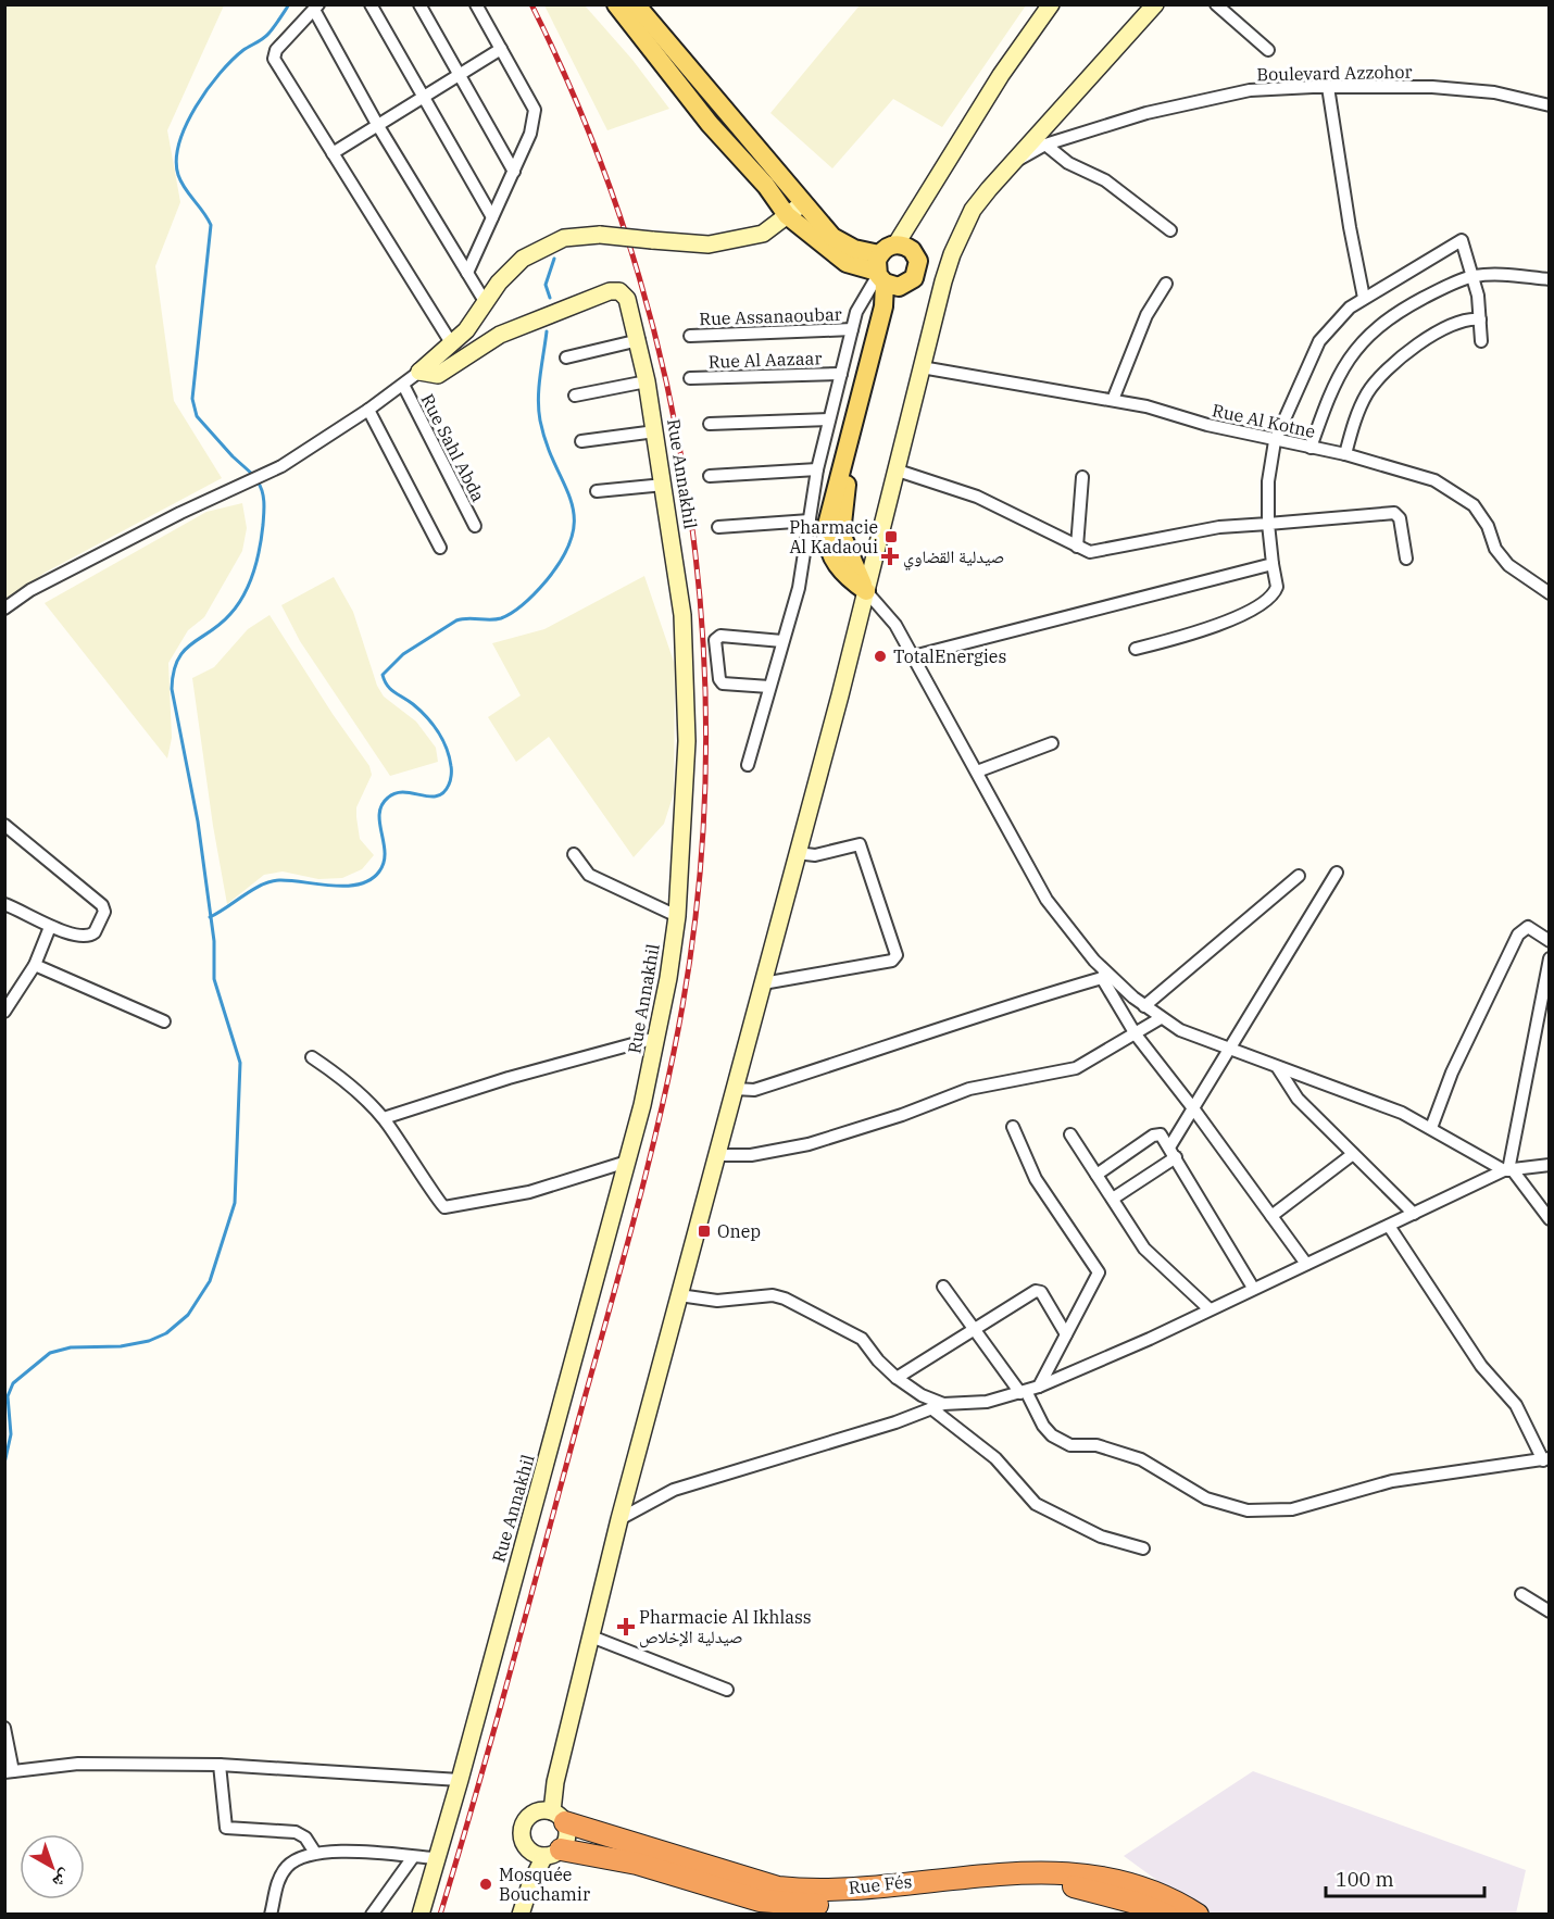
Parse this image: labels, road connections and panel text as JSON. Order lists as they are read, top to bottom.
{
  "streets": {
    "highway": ["Rue Fés"],
    "street": [
      "Boulevard Azzohor",
      "Rue Assanaoubar",
      "Rue Al Aazaar",
      "Rue Al Kotne",
      "Rue Sahl Abda",
      "Rue Annakhil"
    ]
  },
  "places": {
    "transit": ["Pharmacie Al Kadaoui", "Onep"],
    "health": ["صيدلية القضاوي", "Pharmacie Al Ikhlass صيدلية الإخلاص"],
    "other": ["TotalEnergies", "Mosquée Bouchamir"]
  },
  "scale_bar": "100 m",
  "north": "bottom right"
}
